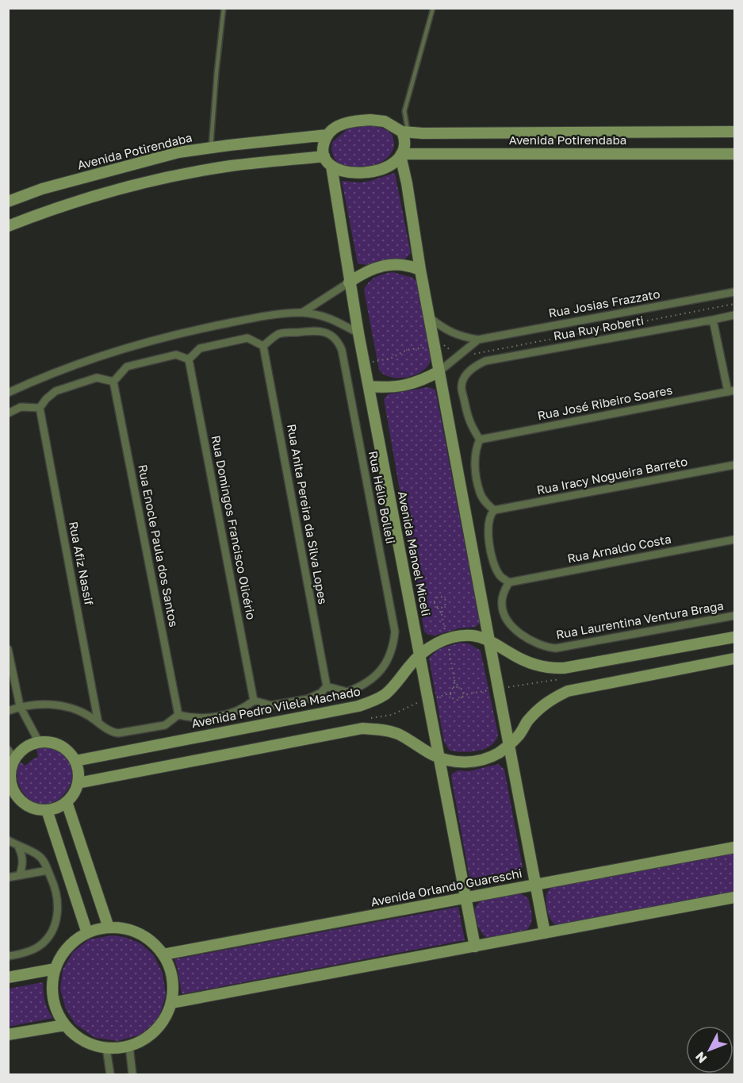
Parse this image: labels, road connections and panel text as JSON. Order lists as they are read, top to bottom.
{
  "streets": {
    "street": [
      "Avenida Potirendaba",
      "Rua Josias Frazzato",
      "Rua Ruy Roberti",
      "Rua José Ribeiro Soares",
      "Rua Iracy Nogueira Barreto",
      "Rua Hélio Bolleli",
      "Rua Anita Pereira da Silva Lopes",
      "Rua Domingos Francisco Olicério",
      "Rua Enocle Paula dos Santos",
      "Rua Arnaldo Costa",
      "Avenida Manoel Miceli",
      "Rua Afiz Nassif",
      "Rua Laurentina Ventura Braga",
      "Avenida Pedro Vilela Machado",
      "Avenida Orlando Guareschi"
    ]
  },
  "crossings": [
    ["Avenida Potirendaba", "Avenida Manoel Miceli"],
    ["Rua Ruy Roberti", "Rua José Ribeiro Soares"],
    ["Rua Hélio Bolleli", "Rua Anita Pereira da Silva Lopes"],
    ["Rua Arnaldo Costa", "Rua Laurentina Ventura Braga"],
    ["Avenida Manoel Miceli", "Avenida Pedro Vilela Machado"],
    ["Avenida Manoel Miceli", "Avenida Orlando Guareschi"]
  ],
  "north": "bottom left"
}
